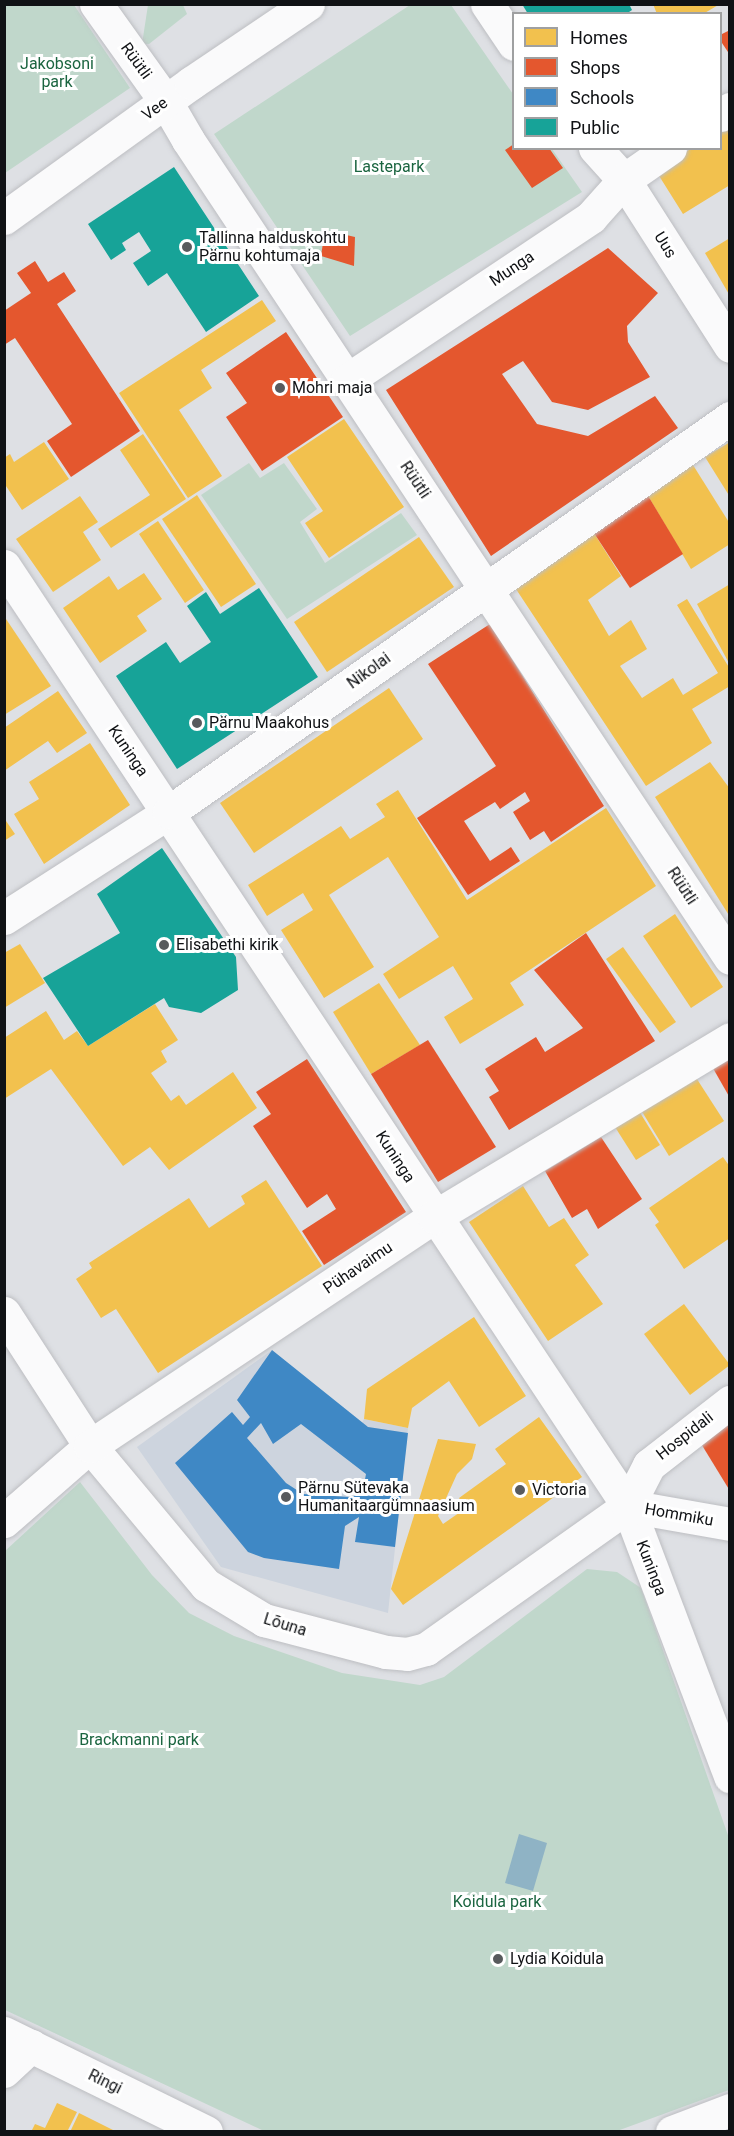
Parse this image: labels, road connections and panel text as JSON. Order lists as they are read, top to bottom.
{
  "streets": {
    "street": [
      "Rüütli",
      "Vee",
      "Uus",
      "Munga",
      "Nikolai",
      "Kuninga",
      "Pühavaimu",
      "Hospidali",
      "Hommiku",
      "Lõuna",
      "Ringi"
    ]
  },
  "crossings": [
    ["Rüütli", "Vee"],
    ["Rüütli", "Munga"],
    ["Rüütli", "Nikolai"],
    ["Uus", "Munga"],
    ["Nikolai", "Kuninga"],
    ["Kuninga", "Pühavaimu"],
    ["Kuninga", "Hospidali"],
    ["Kuninga", "Hommiku"],
    ["Kuninga", "Lõuna"],
    ["Pühavaimu", "Lõuna"],
    ["Hospidali", "Hommiku"],
    ["Hospidali", "Lõuna"],
    ["Hommiku", "Lõuna"]
  ],
  "parks": [
    "Jakobsoni park",
    "Lastepark",
    "Brackmanni park",
    "Koidula park"
  ],
  "places": [
    "Tallinna halduskohtu Pärnu kohtumaja",
    "Mohri maja",
    "Pärnu Maakohus",
    "Elisabethi kirik",
    "Victoria",
    "Pärnu Sütevaka Humanitaargümnaasium",
    "Lydia Koidula"
  ],
  "legend": [
    "Homes",
    "Shops",
    "Schools",
    "Public"
  ]
}
